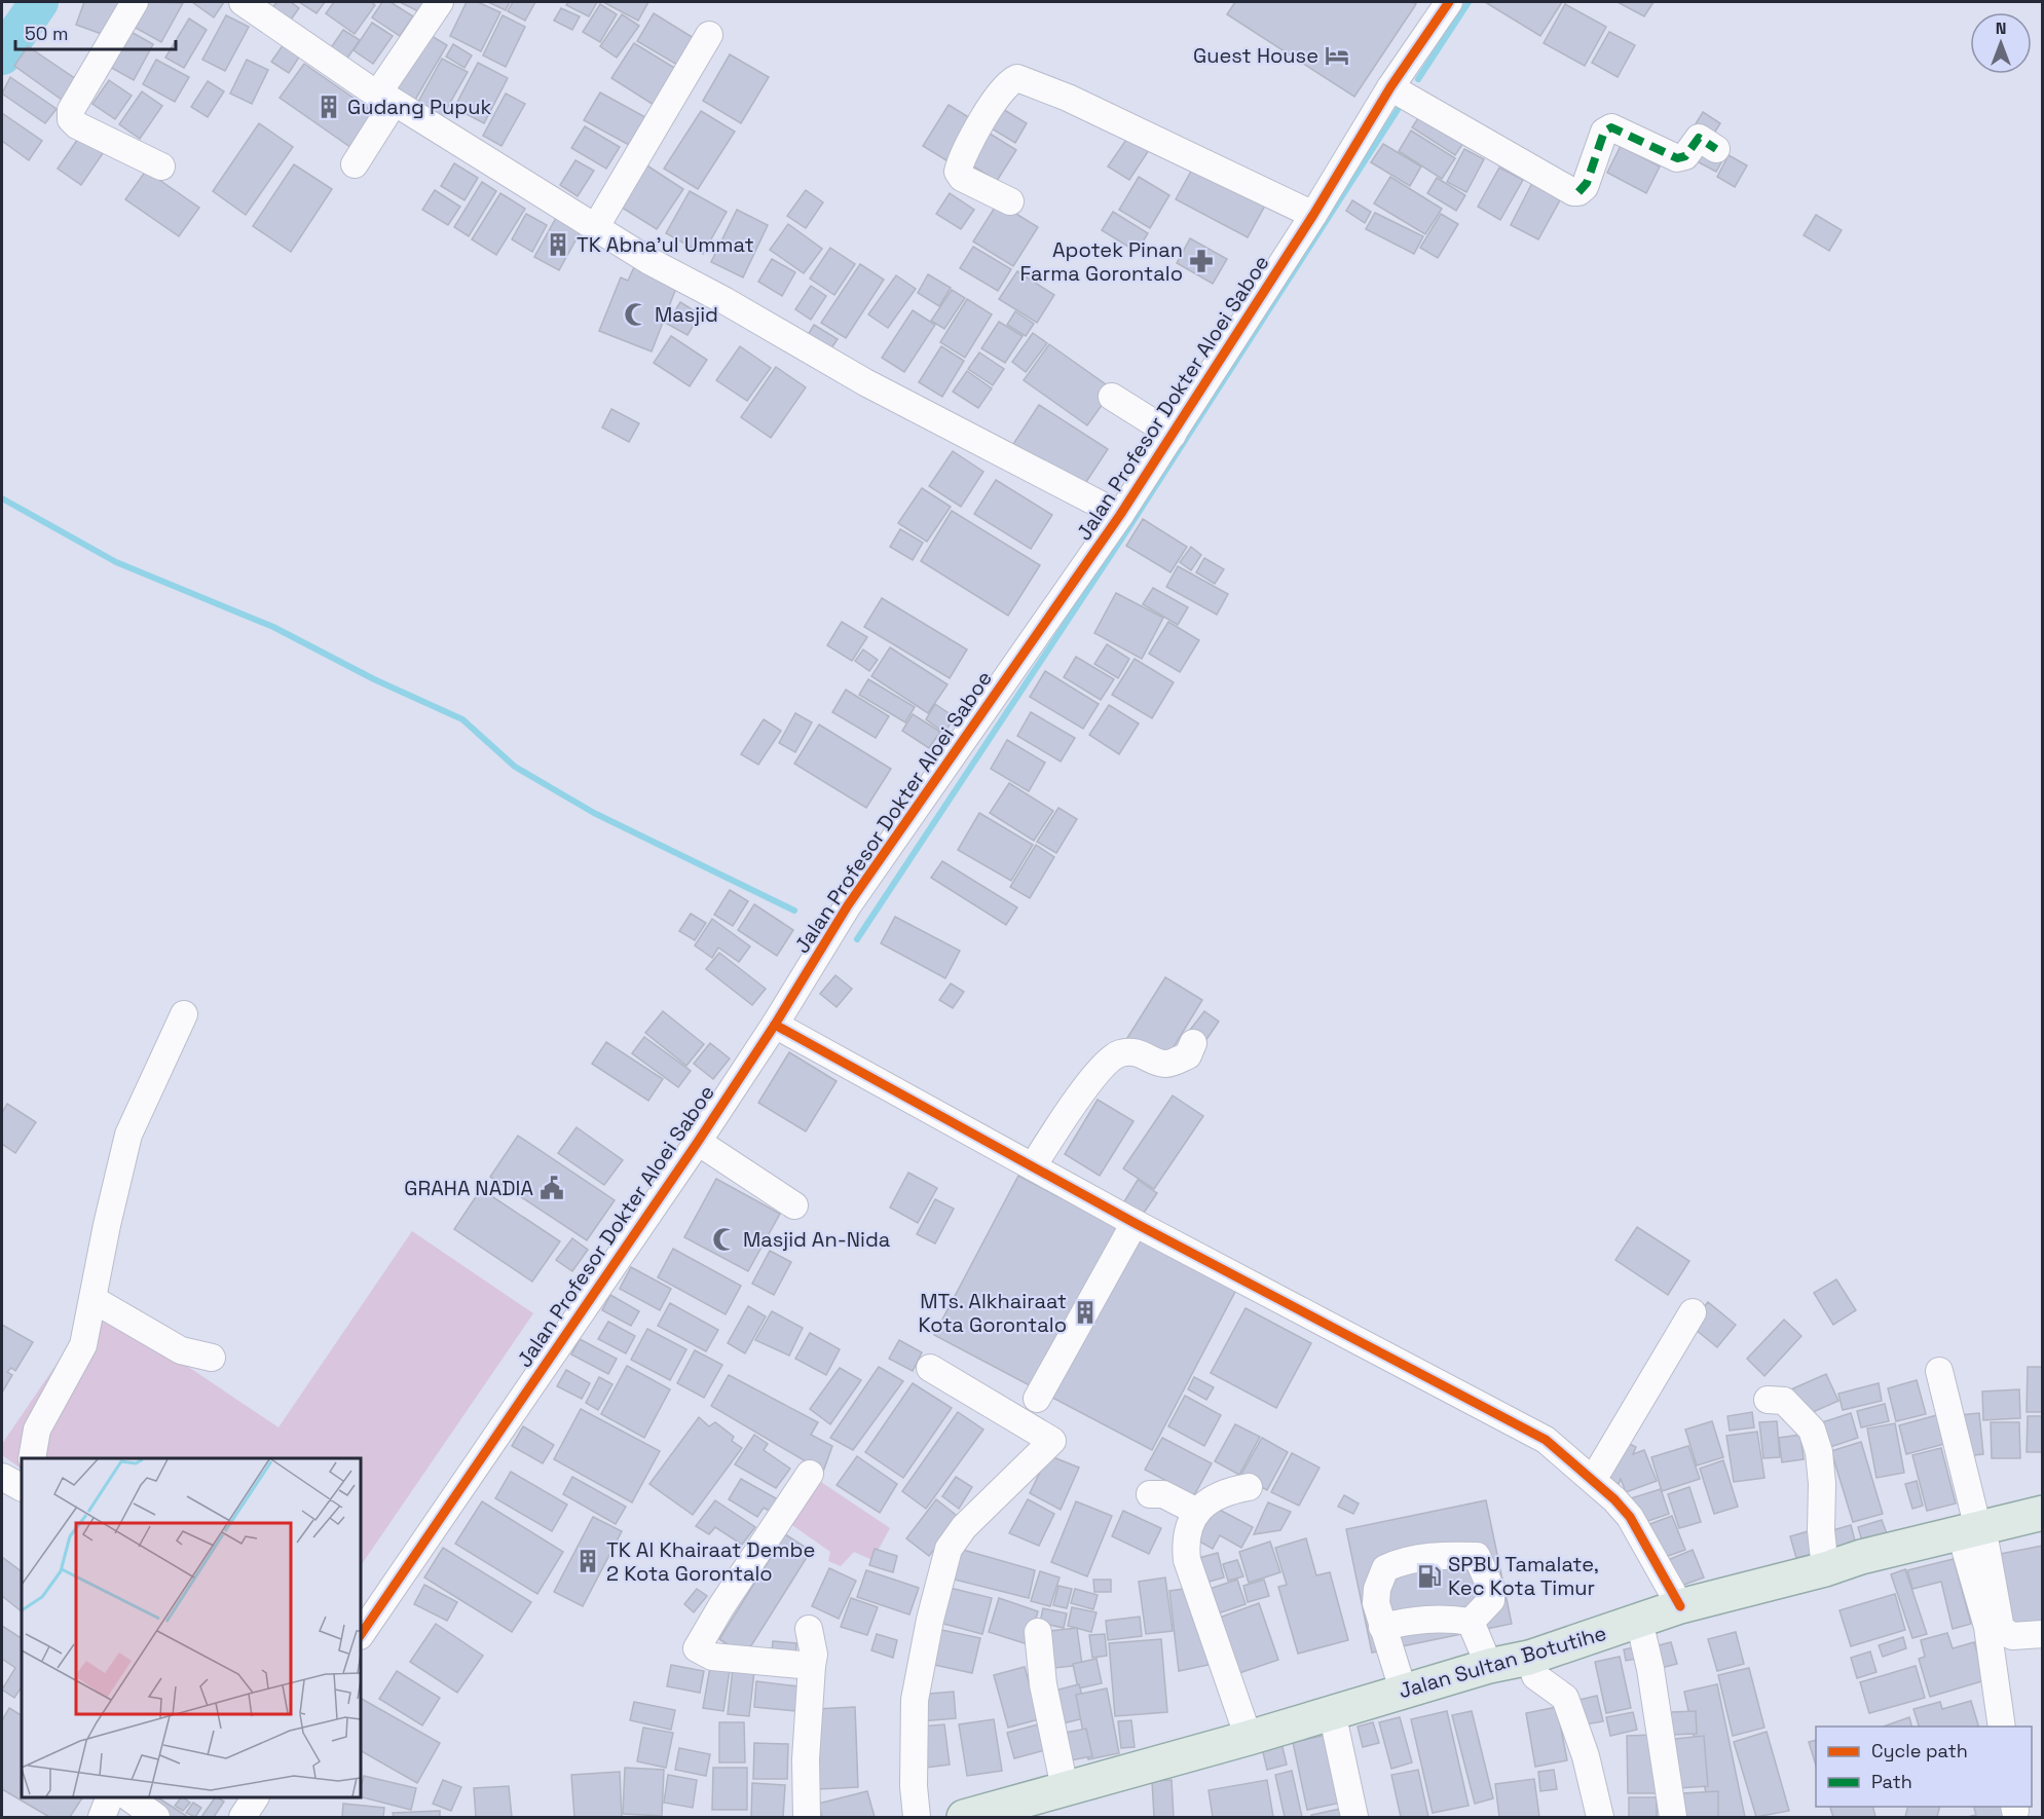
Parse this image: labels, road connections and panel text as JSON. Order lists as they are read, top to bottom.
{
  "streets": {
    "main road": ["Jalan Sultan Botutihe"],
    "street": ["Jalan Profesor Dokter Aloei Saboe"]
  },
  "places": {
    "hotel": ["Guest House"],
    "building": [
      "Gudang Pupuk",
      "TK Abna'ul Ummat",
      "MTs. Alkhairaat Kota Gorontalo",
      "TK Al Khairaat Dembe 2 Kota Gorontalo"
    ],
    "pharmacy": ["Apotek Pinan Farma Gorontalo"],
    "mosque": ["Masjid", "Masjid An-Nida"],
    "public building": ["GRAHA NADIA"],
    "fuel station": ["SPBU Tamalate, Kec Kota Timur"]
  },
  "legend": ["Cycle path", "Path"],
  "scale_bar": "50 m",
  "north": "top"
}
